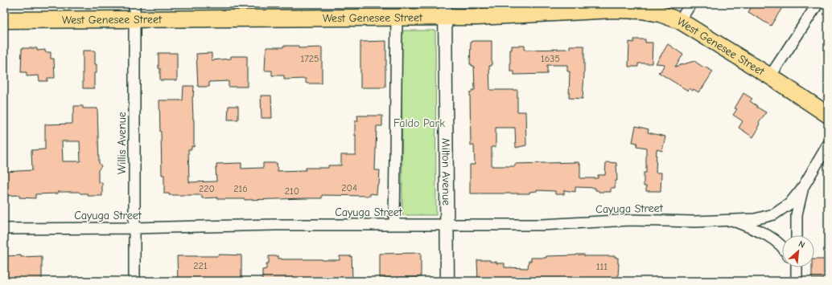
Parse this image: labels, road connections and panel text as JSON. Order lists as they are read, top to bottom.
{
  "streets": {
    "main road": ["West Genesee Street"],
    "street": ["Willis Avenue", "Milton Avenue", "Cayuga Street"]
  },
  "crossings": [
    ["West Genesee Street", "Willis Avenue"],
    ["West Genesee Street", "Milton Avenue"],
    ["Willis Avenue", "Cayuga Street"],
    ["Milton Avenue", "Cayuga Street"]
  ],
  "parks": ["Faldo Park"],
  "house_numbers": [
    "1725",
    "1635",
    "204",
    "220",
    "216",
    "210",
    "221",
    "111"
  ],
  "north": "top right"
}
